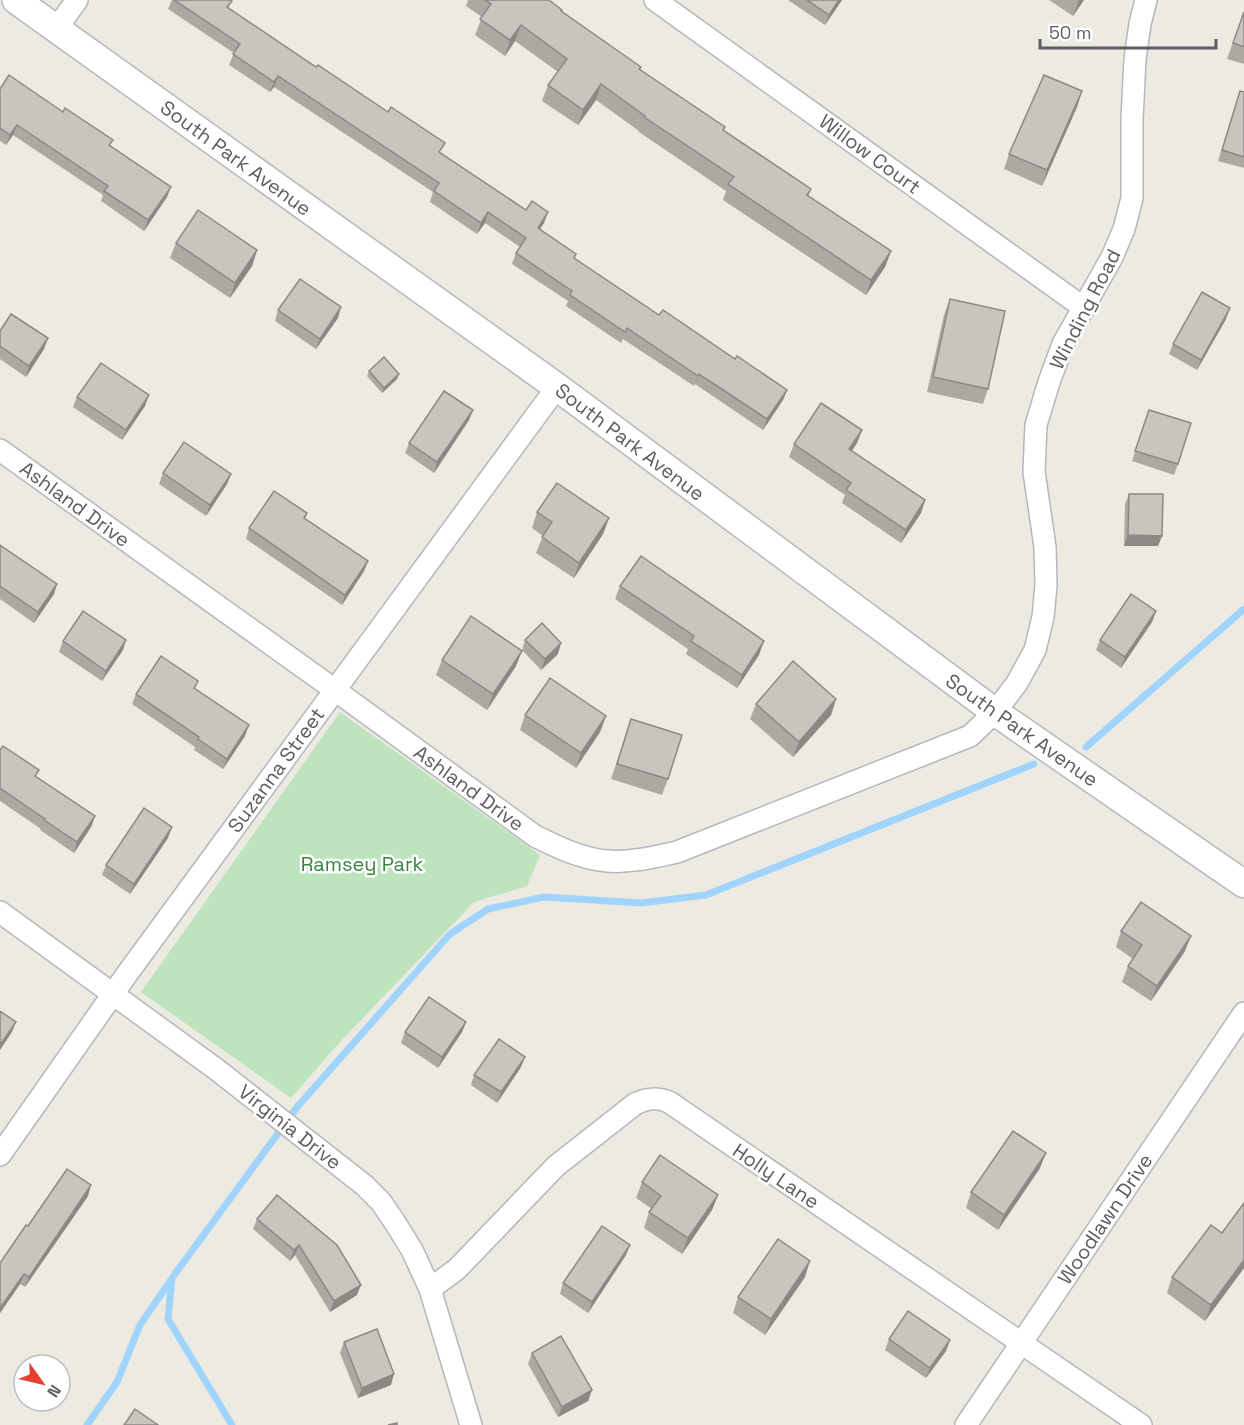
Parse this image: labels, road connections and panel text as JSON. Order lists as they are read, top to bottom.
{
  "streets": {
    "street": [
      "Willow Court",
      "South Park Avenue",
      "Winding Road",
      "Ashland Drive",
      "Suzanna Street",
      "Virginia Drive",
      "Holly Lane",
      "Woodlawn Drive"
    ]
  },
  "crossings": [
    ["Willow Court", "Winding Road"],
    ["South Park Avenue", "Winding Road"],
    ["South Park Avenue", "Ashland Drive"],
    ["South Park Avenue", "Suzanna Street"],
    ["Winding Road", "Ashland Drive"],
    ["Ashland Drive", "Suzanna Street"],
    ["Suzanna Street", "Virginia Drive"],
    ["Virginia Drive", "Holly Lane"],
    ["Holly Lane", "Woodlawn Drive"]
  ],
  "parks": ["Ramsey Park"],
  "scale_bar": "50 m",
  "north": "bottom right"
}
